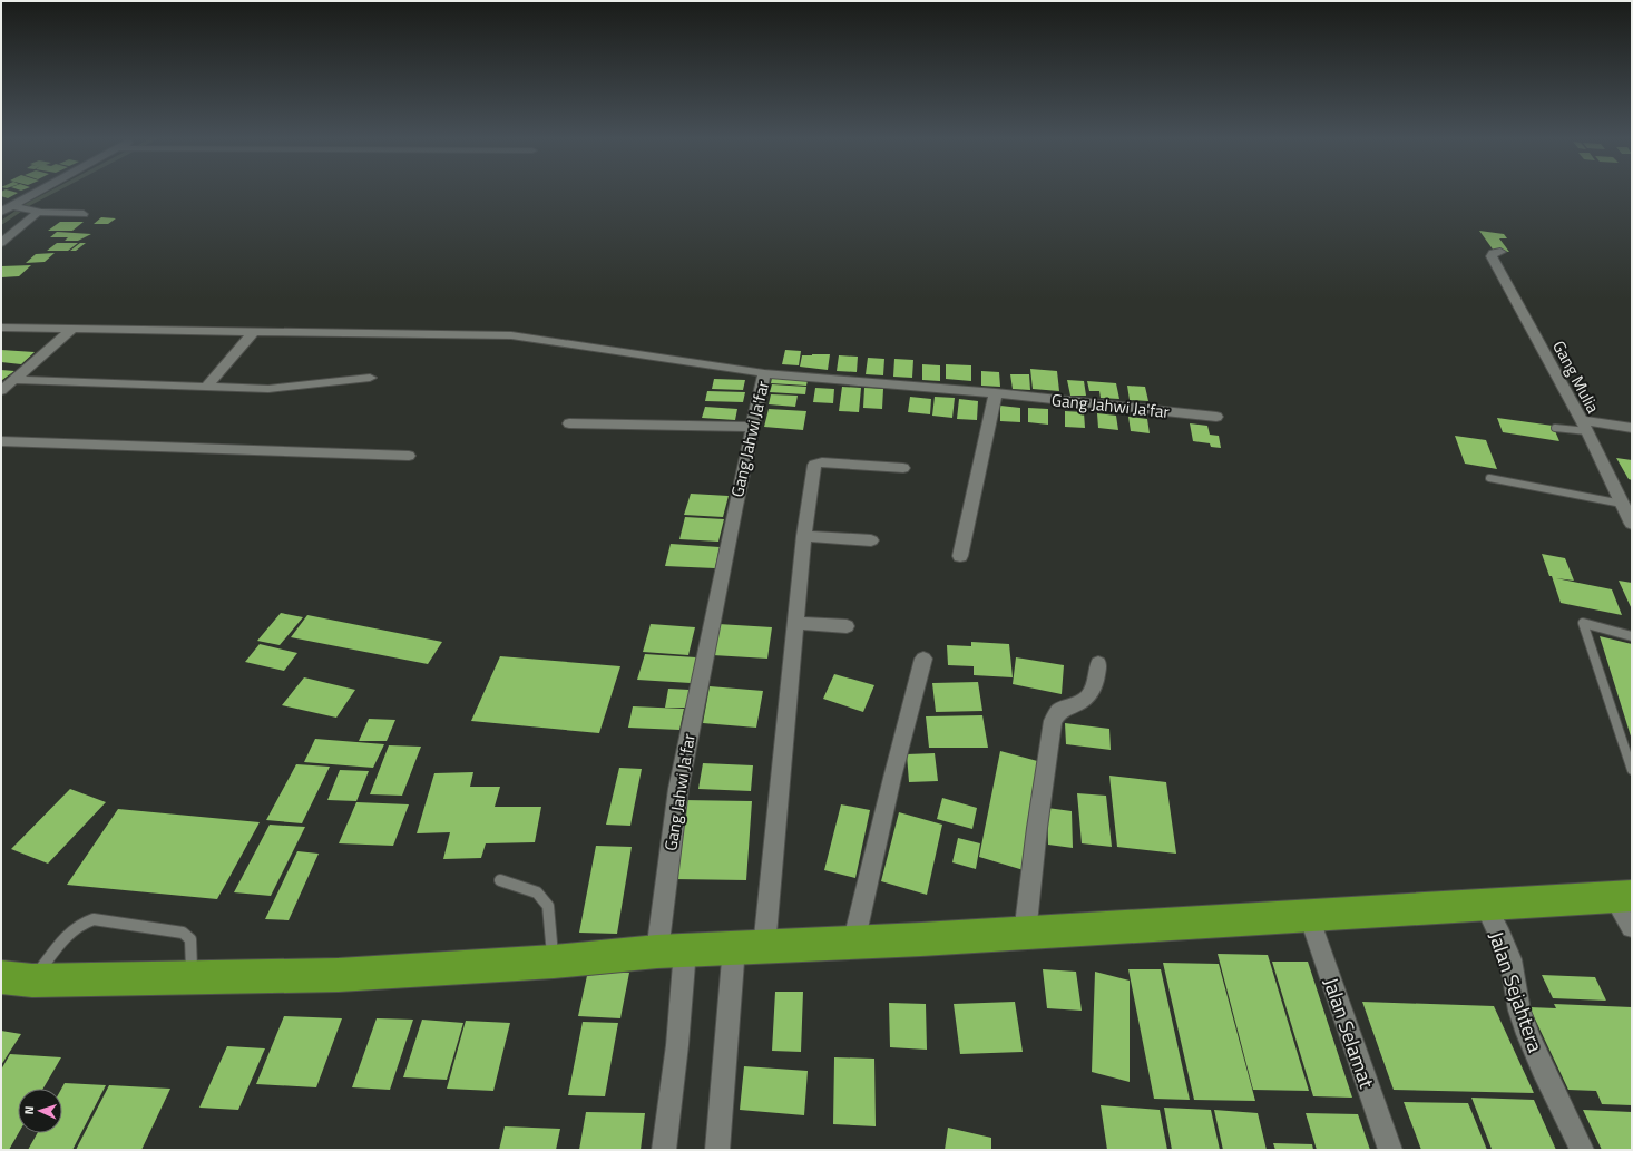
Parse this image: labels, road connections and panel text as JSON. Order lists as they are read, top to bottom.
{
  "streets": {
    "street": [
      "Gang Mulia",
      "Gang Jahwi Ja'far",
      "Jalan Sejahtera",
      "Jalan Selamat"
    ]
  },
  "north": "left"
}
